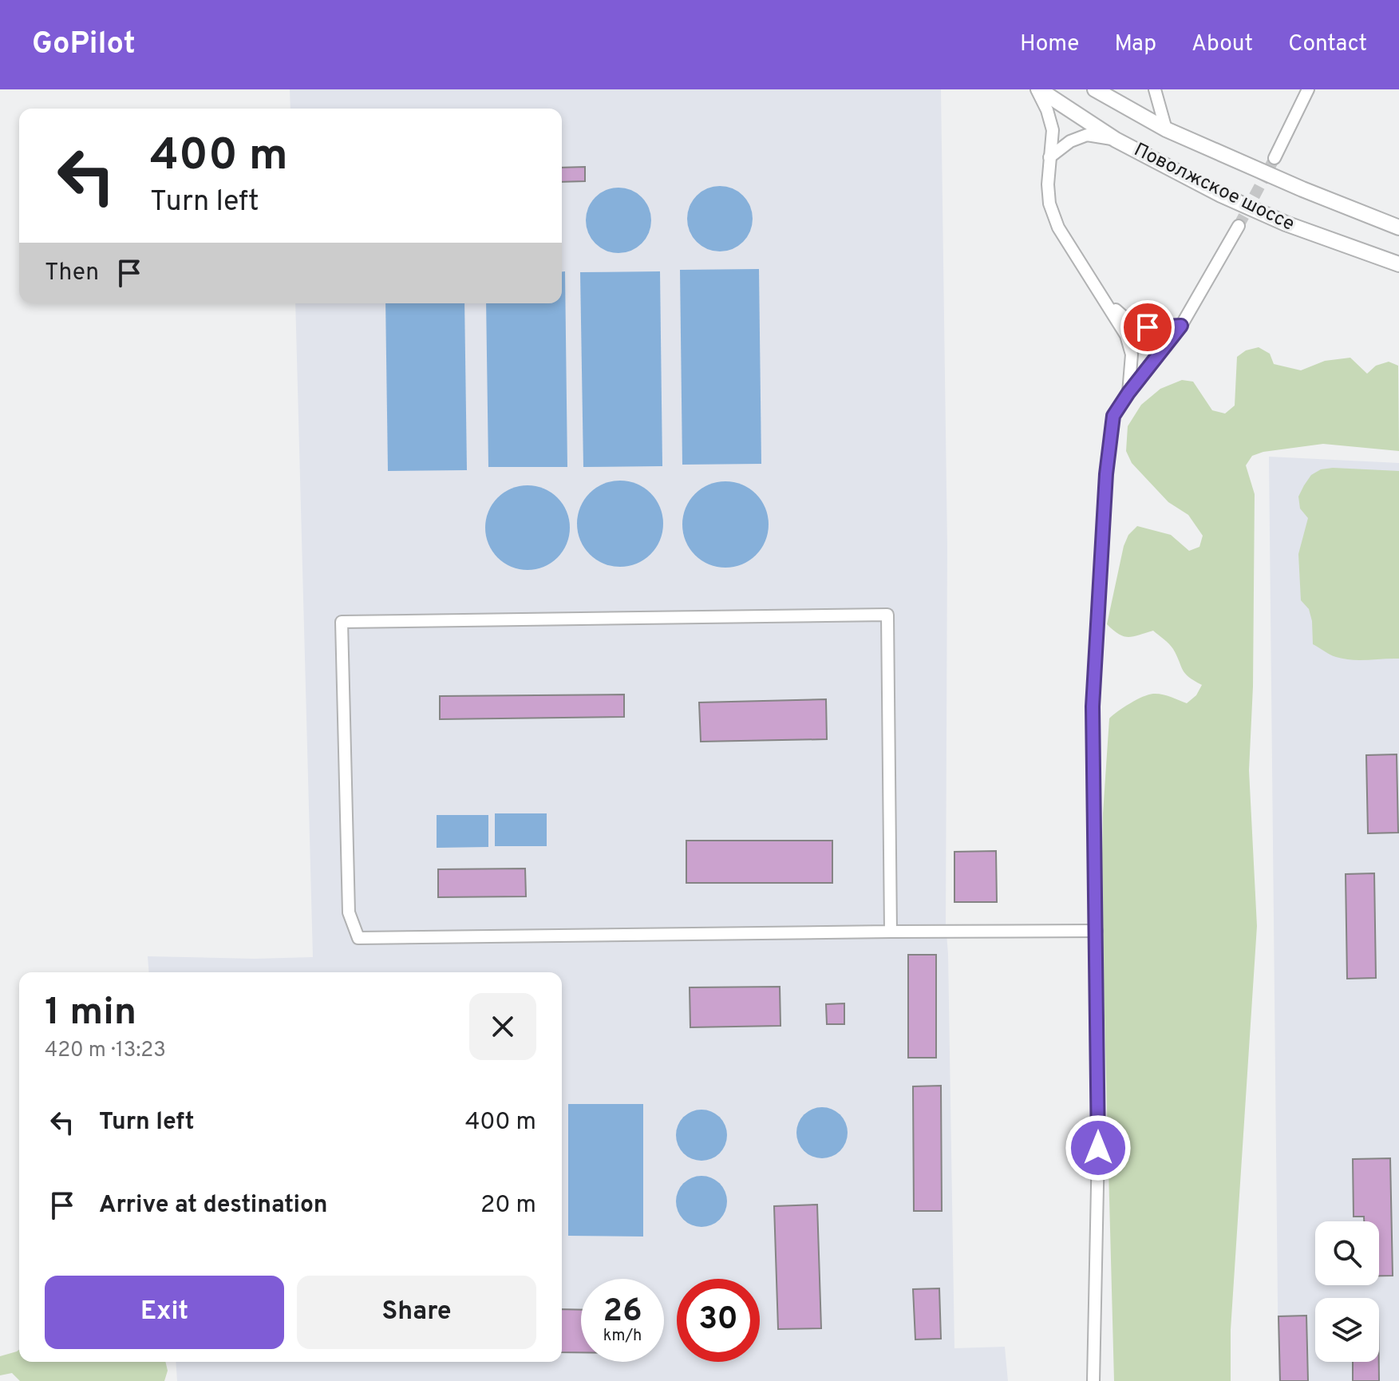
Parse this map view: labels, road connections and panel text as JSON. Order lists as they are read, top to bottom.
{
  "streets": {
    "street": ["Поволжское шоссе"]
  },
  "page": {
    "header": "GoPilot",
    "nav": [
      "Home",
      "Map",
      "About",
      "Contact"
    ],
    "turn": ["400 m", "Turn left"],
    "then": "Then",
    "heading": ["1 min", "420 m · 13:23"],
    "list": [
      {
        "name": "Turn left",
        "value": "400 m"
      },
      {
        "name": "Arrive at destination",
        "value": "20 m"
      }
    ],
    "buttons": ["Exit", "Share"],
    "speed": "26 km/h",
    "limit": "30"
  }
}
